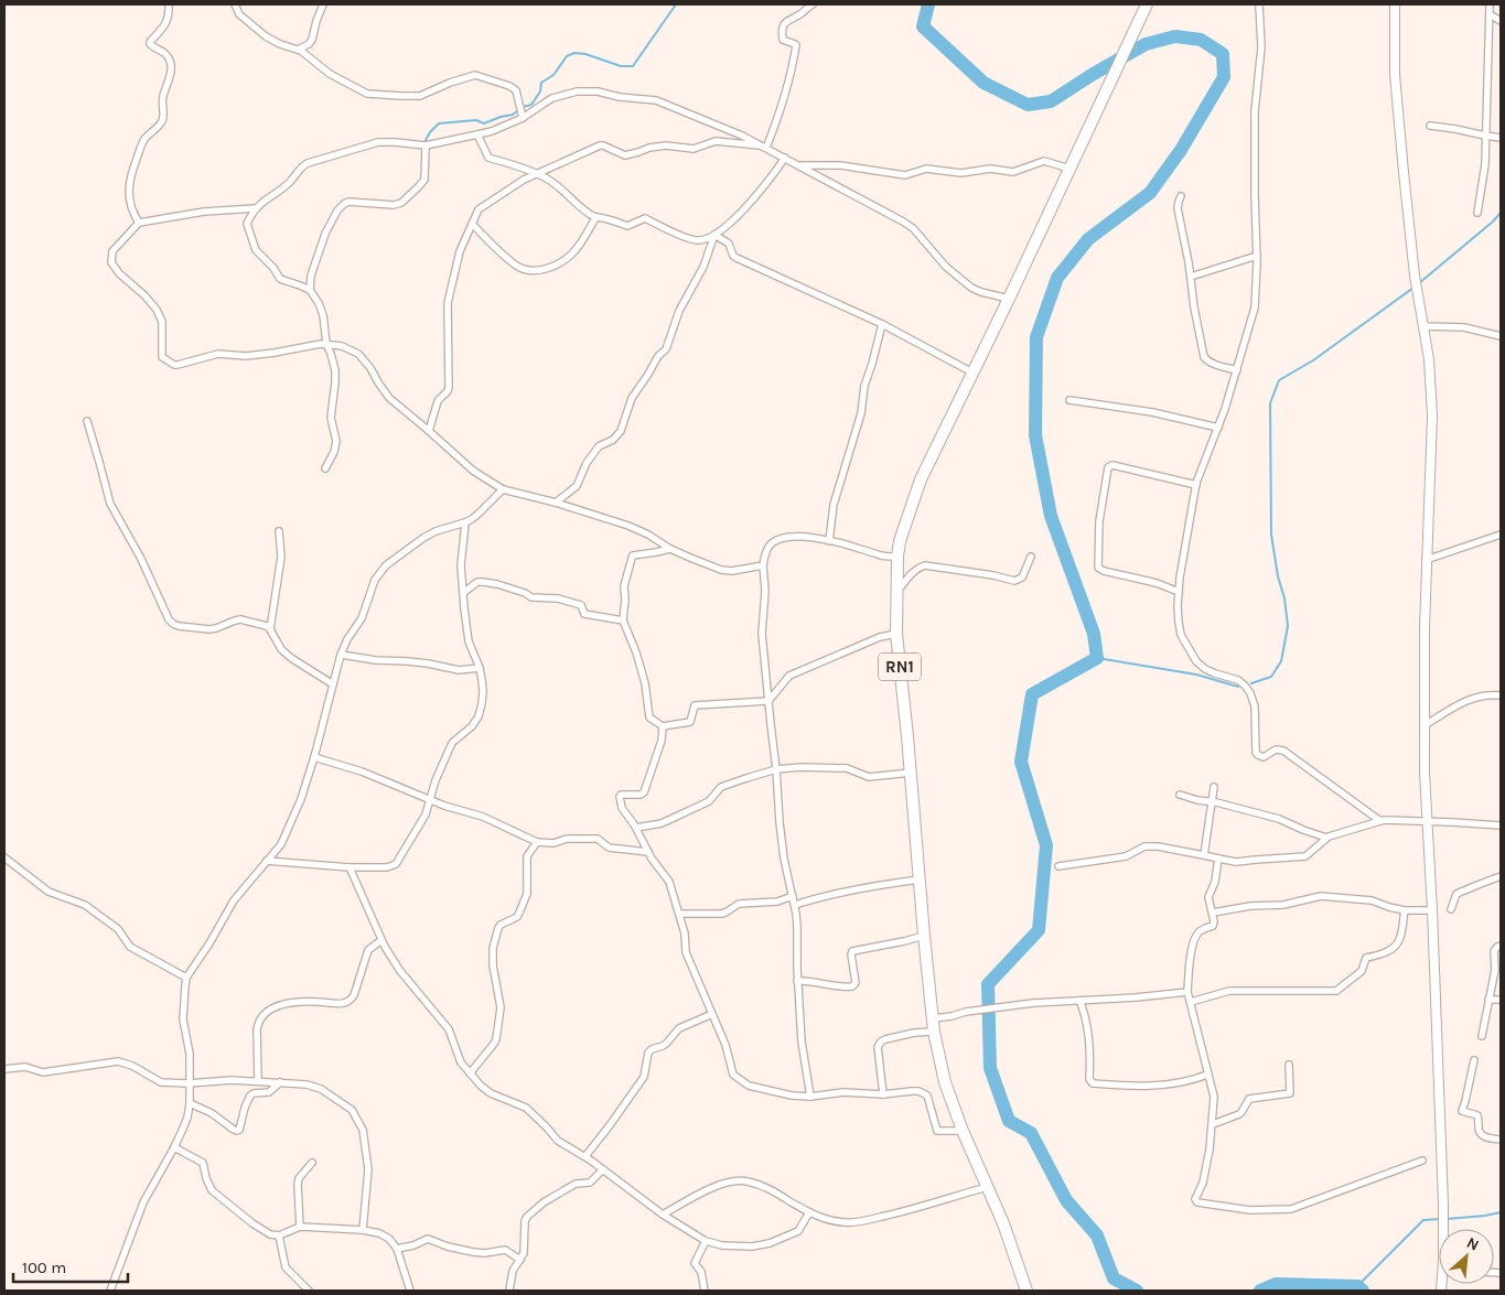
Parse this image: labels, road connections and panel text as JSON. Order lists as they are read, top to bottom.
{
  "streets": {
    "highway": ["RN1"]
  },
  "scale_bar": "100 m",
  "north": "top right"
}
